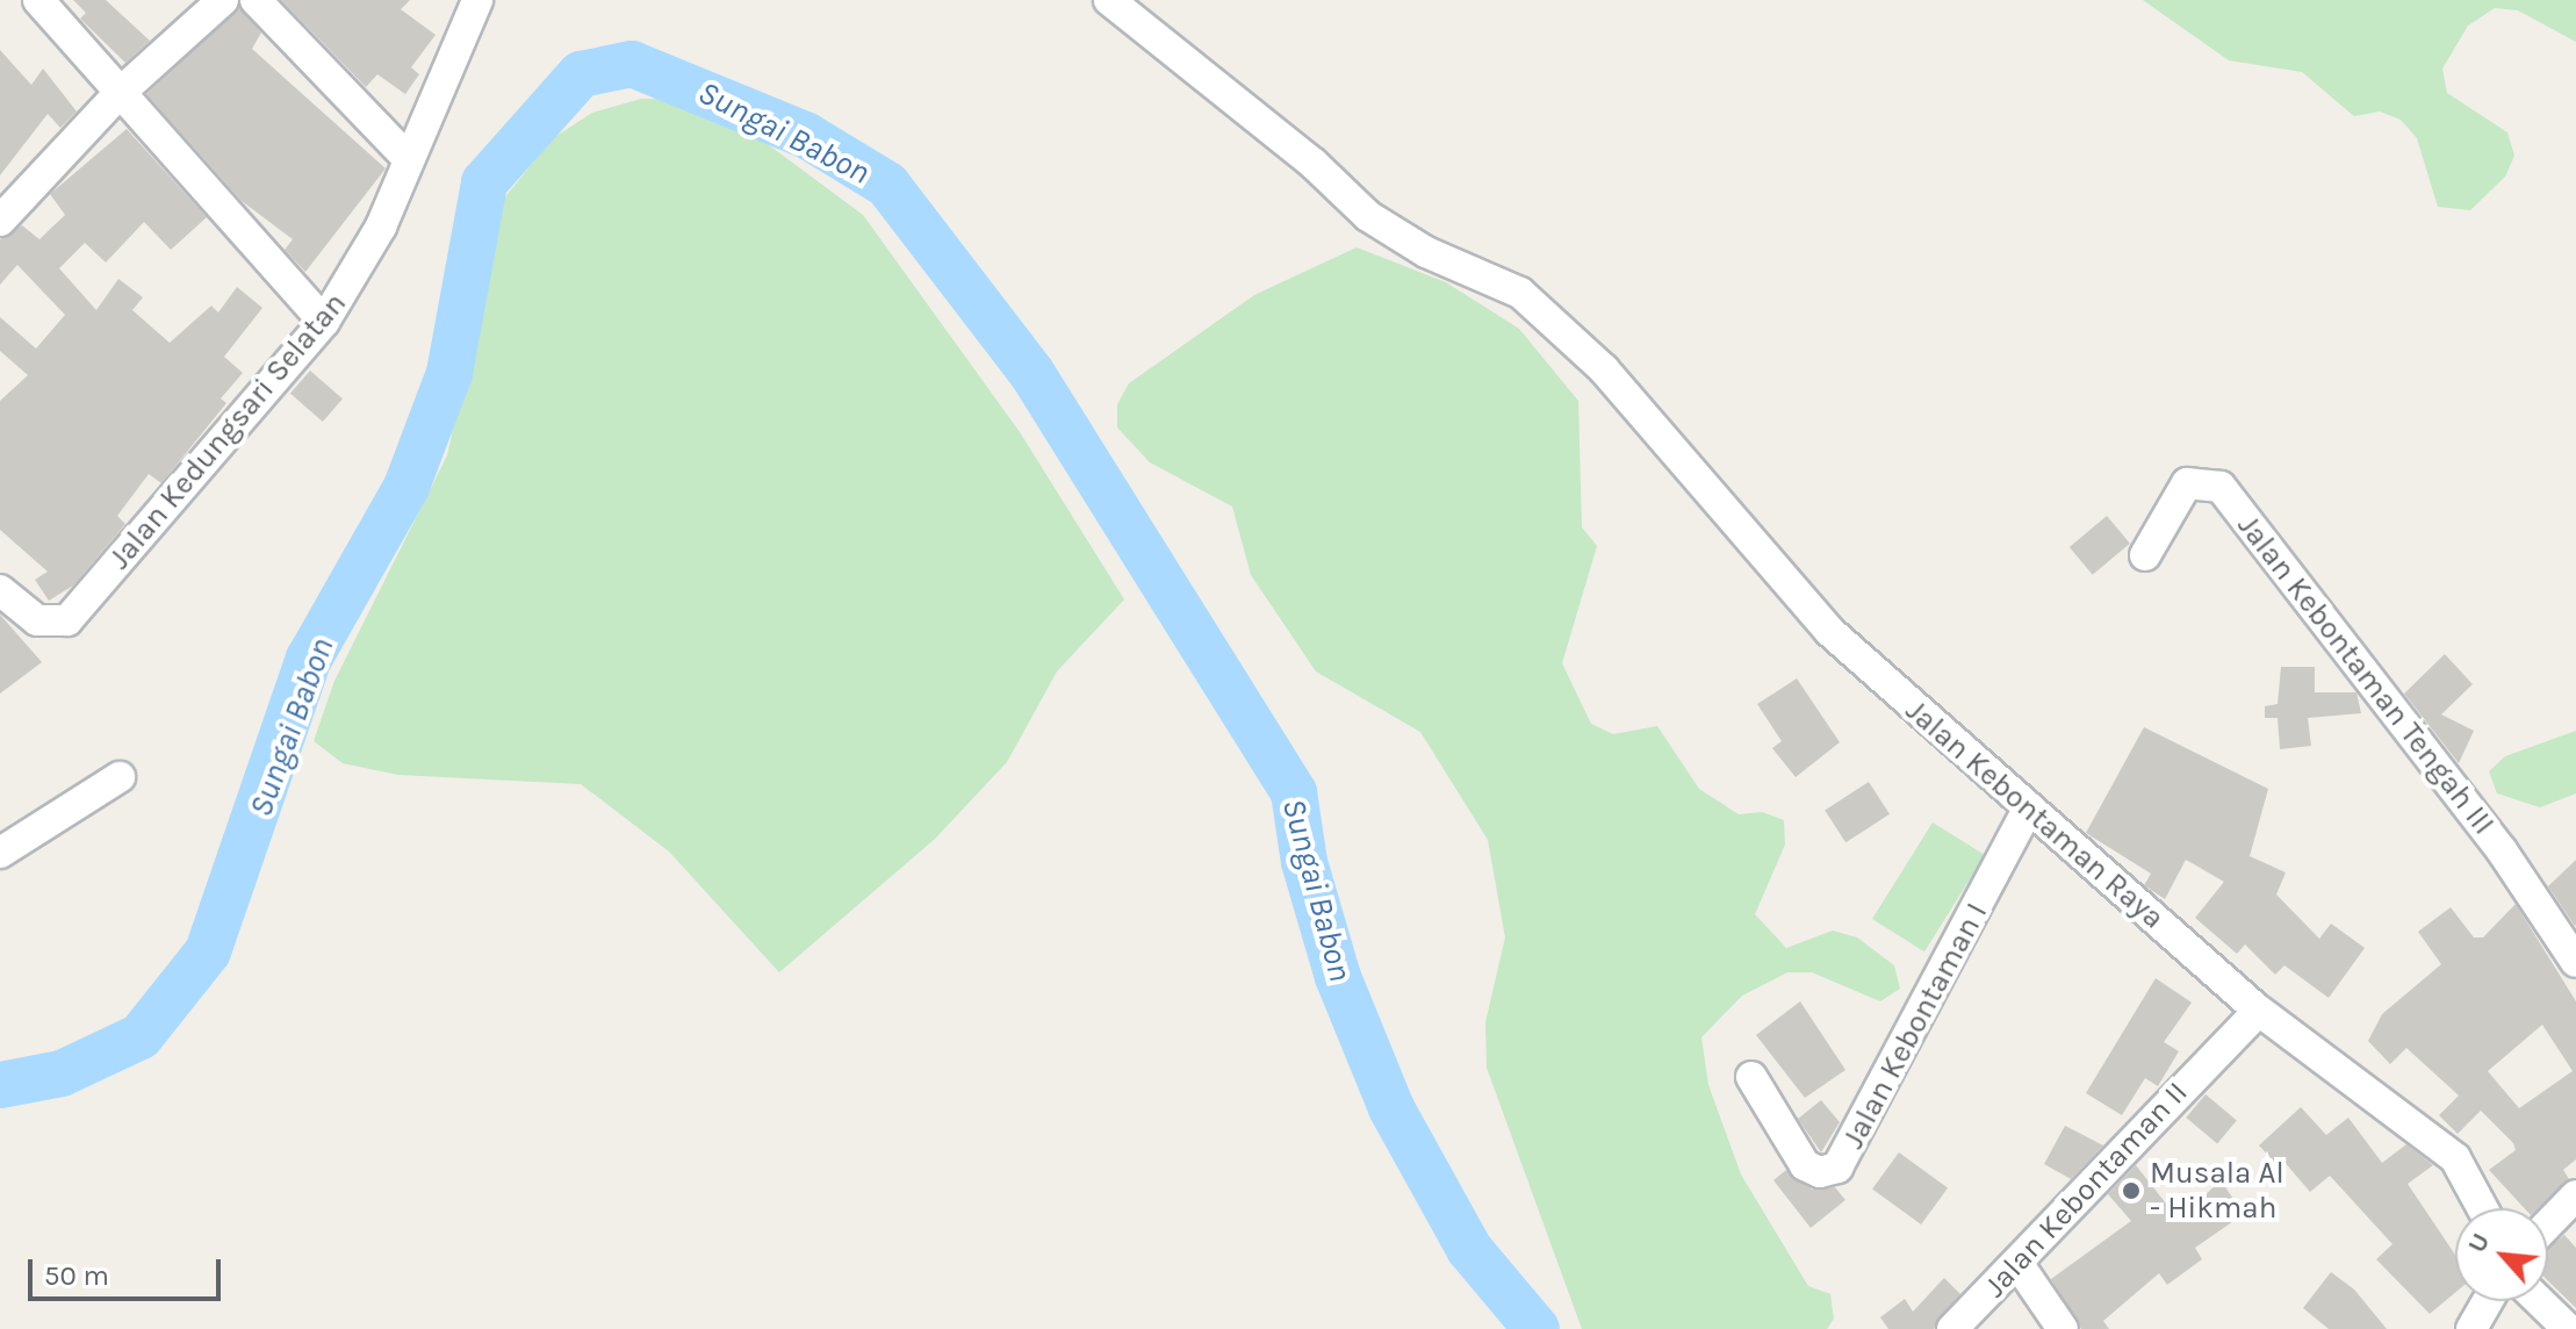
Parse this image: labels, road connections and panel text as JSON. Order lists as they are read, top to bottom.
{
  "streets": {
    "street": [
      "Jalan Kedungsari Selatan",
      "Jalan Kebontaman Tengah III",
      "Jalan Kebontaman Raya",
      "Jalan Kebontaman I",
      "Jalan Kebontaman II"
    ]
  },
  "crossings": [
    ["Jalan Kebontaman Raya", "Jalan Kebontaman I"],
    ["Jalan Kebontaman Raya", "Jalan Kebontaman II"]
  ],
  "water": ["Sungai Babon"],
  "places": ["Musala Al - Hikmah"],
  "scale_bar": "50 m",
  "north": "top left"
}
